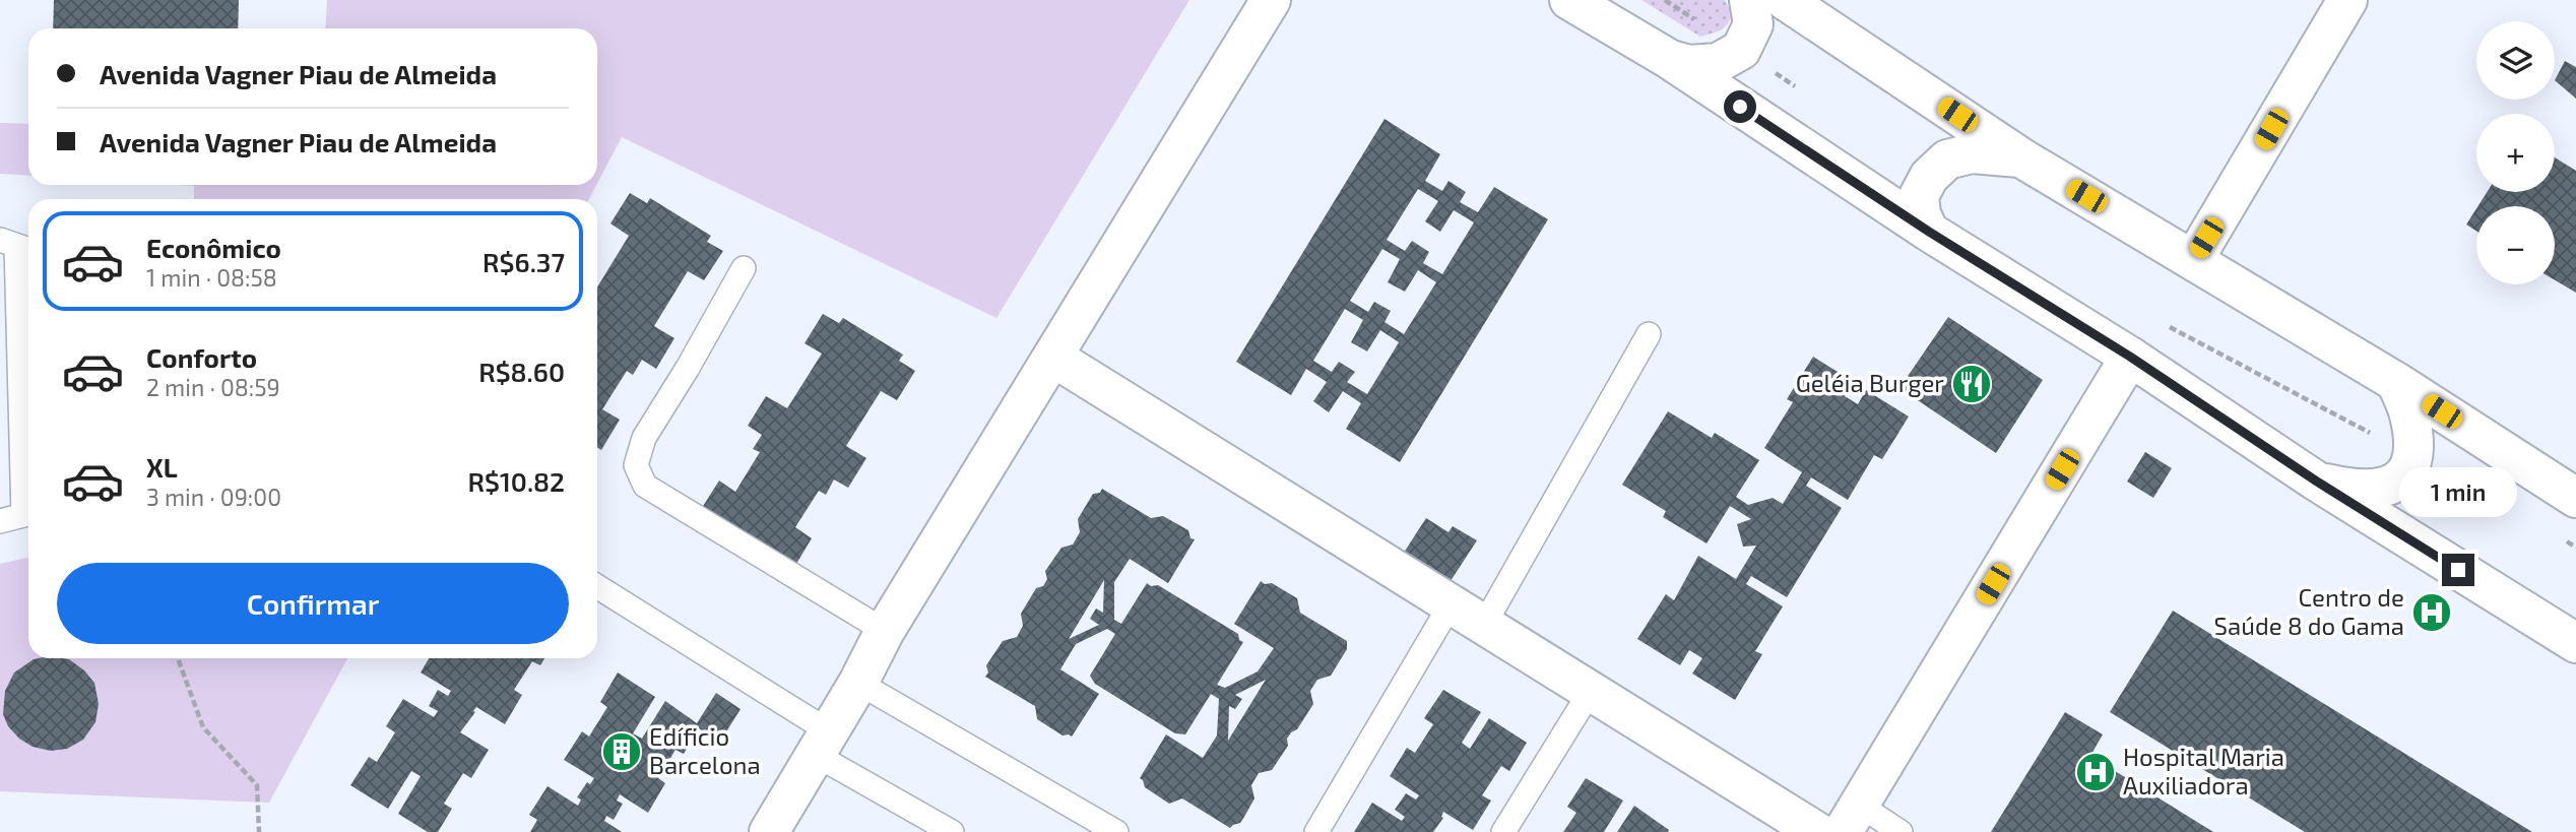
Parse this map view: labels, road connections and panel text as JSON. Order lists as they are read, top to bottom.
{
  "places": {
    "restaurant": ["Geléia Burger"],
    "hospital": ["Centro de Saúde 8 do Gama", "Hospital Maria Auxiliadora"],
    "building": ["Edíficio Barcelona"]
  },
  "page": {
    "map_buttons": ["+", "−"],
    "banner": ["Avenida Vagner Piau de Almeida", "Avenida Vagner Piau de Almeida"],
    "list": [
      {
        "name": "Econômico",
        "note": "1 min · 08:58",
        "value": "R$6.37"
      },
      {
        "name": "Conforto",
        "note": "2 min · 08:59",
        "value": "R$8.60"
      },
      {
        "name": "XL",
        "note": "3 min · 09:00",
        "value": "R$10.82"
      }
    ],
    "bubble": "1 min",
    "buttons": "Confirmar"
  }
}
